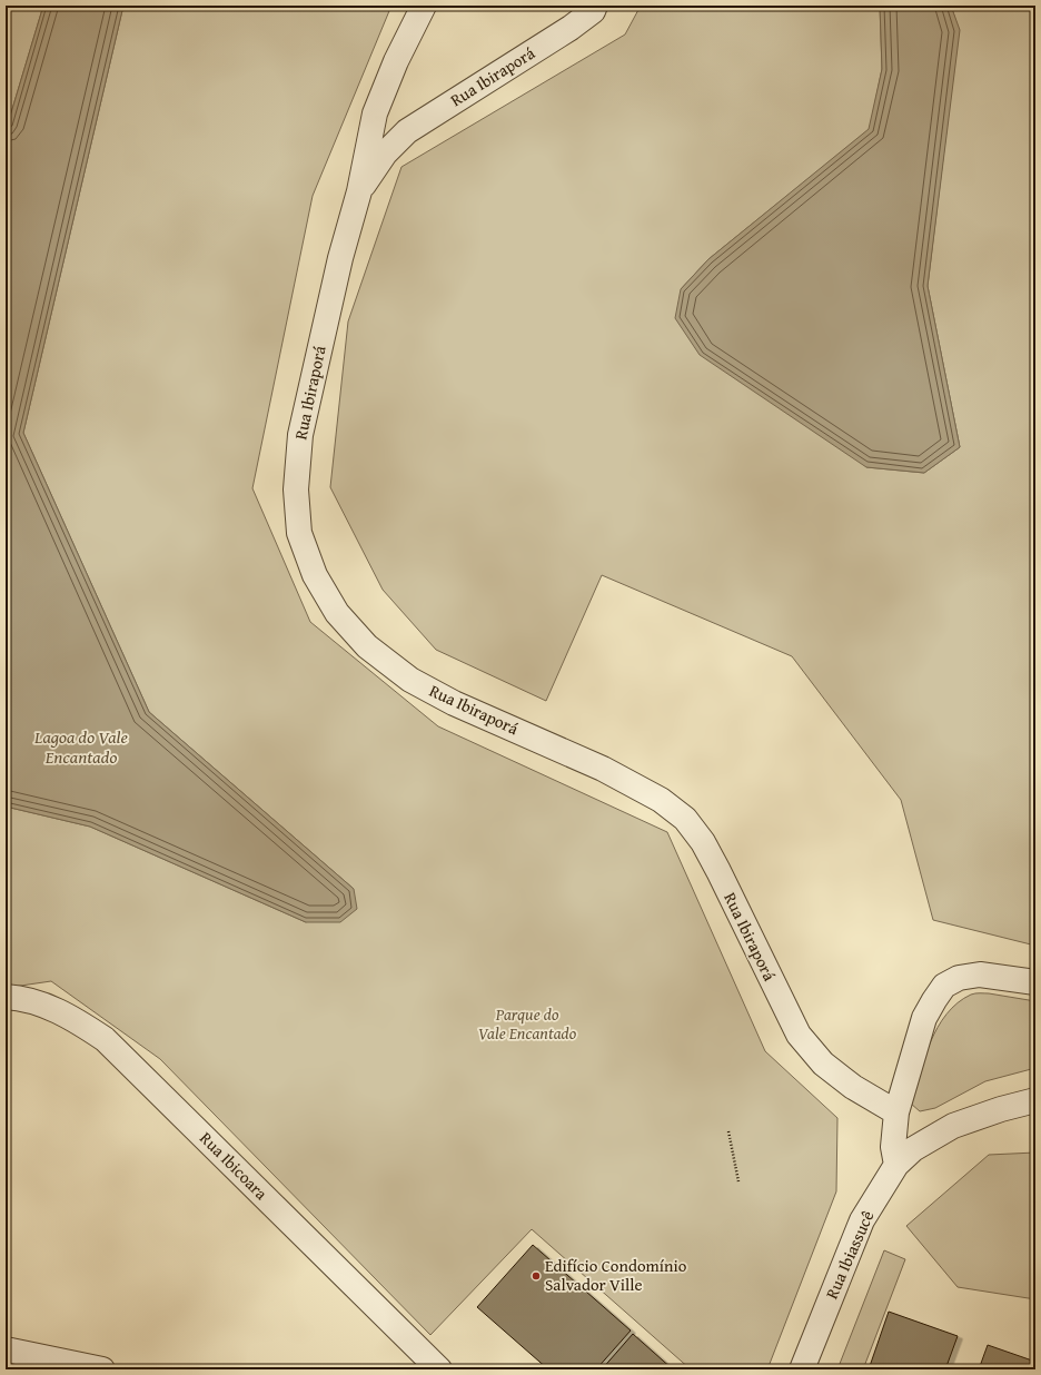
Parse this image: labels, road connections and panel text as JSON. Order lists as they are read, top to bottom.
{
  "streets": {
    "street": ["Rua Ibiraporá", "Rua Ibicoara", "Rua Ibiassucê"]
  },
  "water": ["Lagoa do Vale Encantado"],
  "parks": ["Parque do Vale Encantado"],
  "places": ["Edifício Condomínio Salvador Ville"]
}
